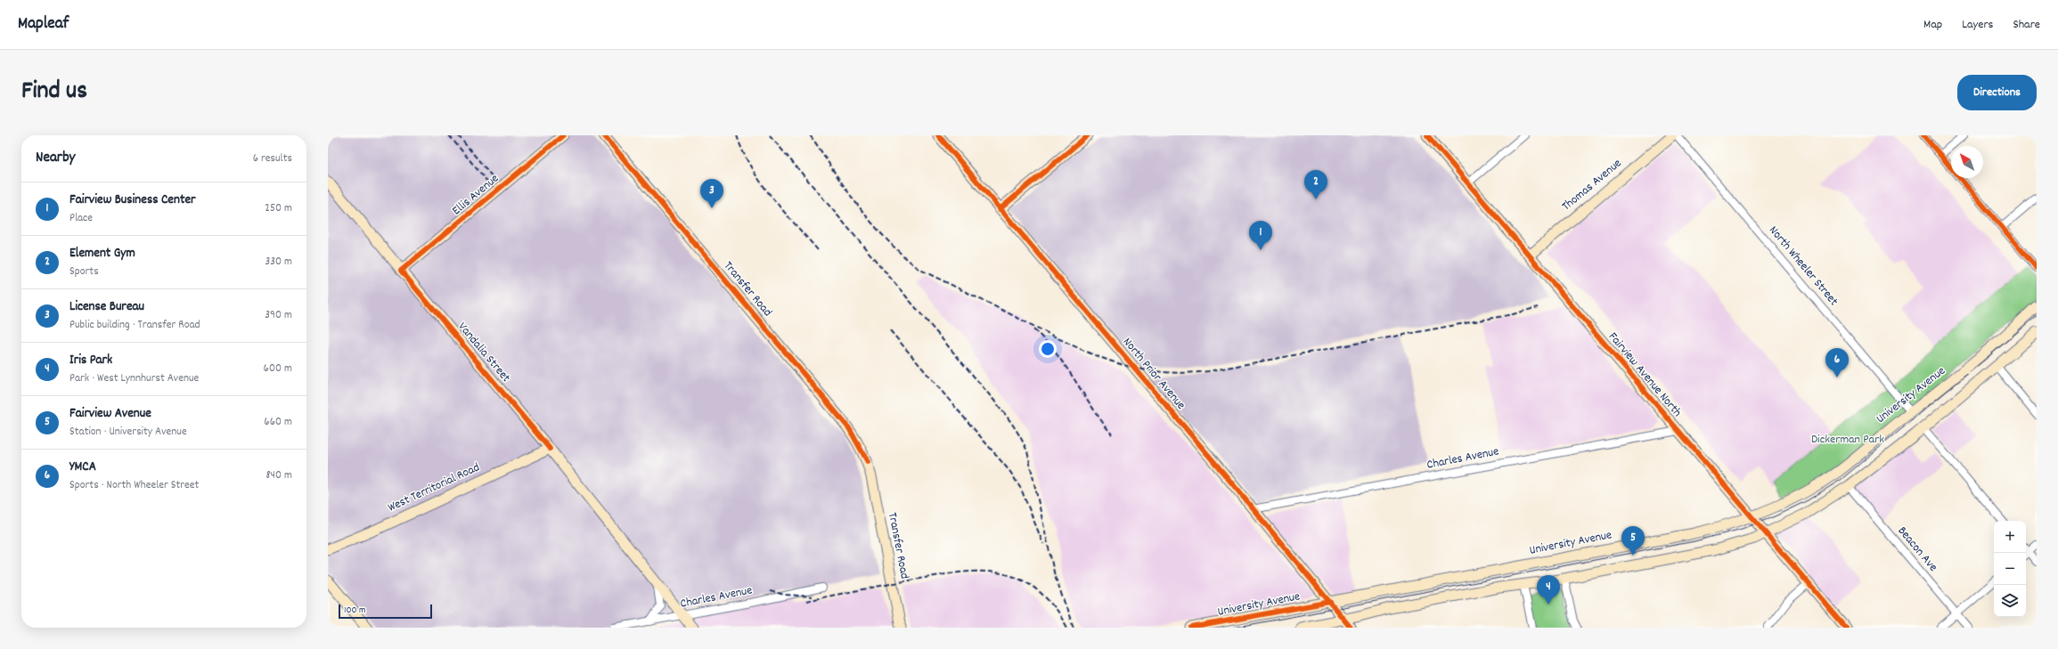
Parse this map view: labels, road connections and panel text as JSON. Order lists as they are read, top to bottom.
{
  "streets": {
    "street": [
      "Thomas Avenue",
      "Ellis Avenue",
      "North Wheeler Street",
      "Transfer Road",
      "Vandalia Street",
      "North Prior Avenue",
      "Fairview Avenue North",
      "University Avenue",
      "Charles Avenue",
      "West Territorial Road",
      "Beacon Ave"
    ]
  },
  "crossings": [
    ["Thomas Avenue", "Fairview Avenue North"],
    ["Ellis Avenue", "Vandalia Street"],
    ["North Wheeler Street", "University Avenue"],
    ["Vandalia Street", "Charles Avenue"],
    ["Vandalia Street", "West Territorial Road"],
    ["North Prior Avenue", "University Avenue"],
    ["North Prior Avenue", "Charles Avenue"],
    ["Fairview Avenue North", "University Avenue"],
    ["Fairview Avenue North", "Charles Avenue"]
  ],
  "parks": ["Dickerman Park"],
  "scale_bar": "100 m",
  "north": "top left",
  "page": {
    "header": "Mapleaf",
    "nav": ["Map", "Layers", "Share"],
    "title": "Find us",
    "buttons": "Directions",
    "heading": ["Nearby", "6 results"],
    "pins": [
      "2",
      "3",
      "1",
      "6",
      "5",
      "4"
    ],
    "list": [
      {
        "mark": "1",
        "name": "Fairview Business Center",
        "note": "Place",
        "value": "250 m"
      },
      {
        "mark": "2",
        "name": "Element Gym",
        "note": "Sports",
        "value": "330 m"
      },
      {
        "mark": "3",
        "name": "License Bureau",
        "note": "Public building · Transfer Road",
        "value": "390 m"
      },
      {
        "mark": "4",
        "name": "Iris Park",
        "note": "Park · West Lynnhurst Avenue",
        "value": "600 m"
      },
      {
        "mark": "5",
        "name": "Fairview Avenue",
        "note": "Station · University Avenue",
        "value": "660 m"
      },
      {
        "mark": "6",
        "name": "YMCA",
        "note": "Sports · North Wheeler Street",
        "value": "840 m"
      }
    ],
    "map_buttons": ["+", "−"],
    "scale": "100 m"
  }
}
